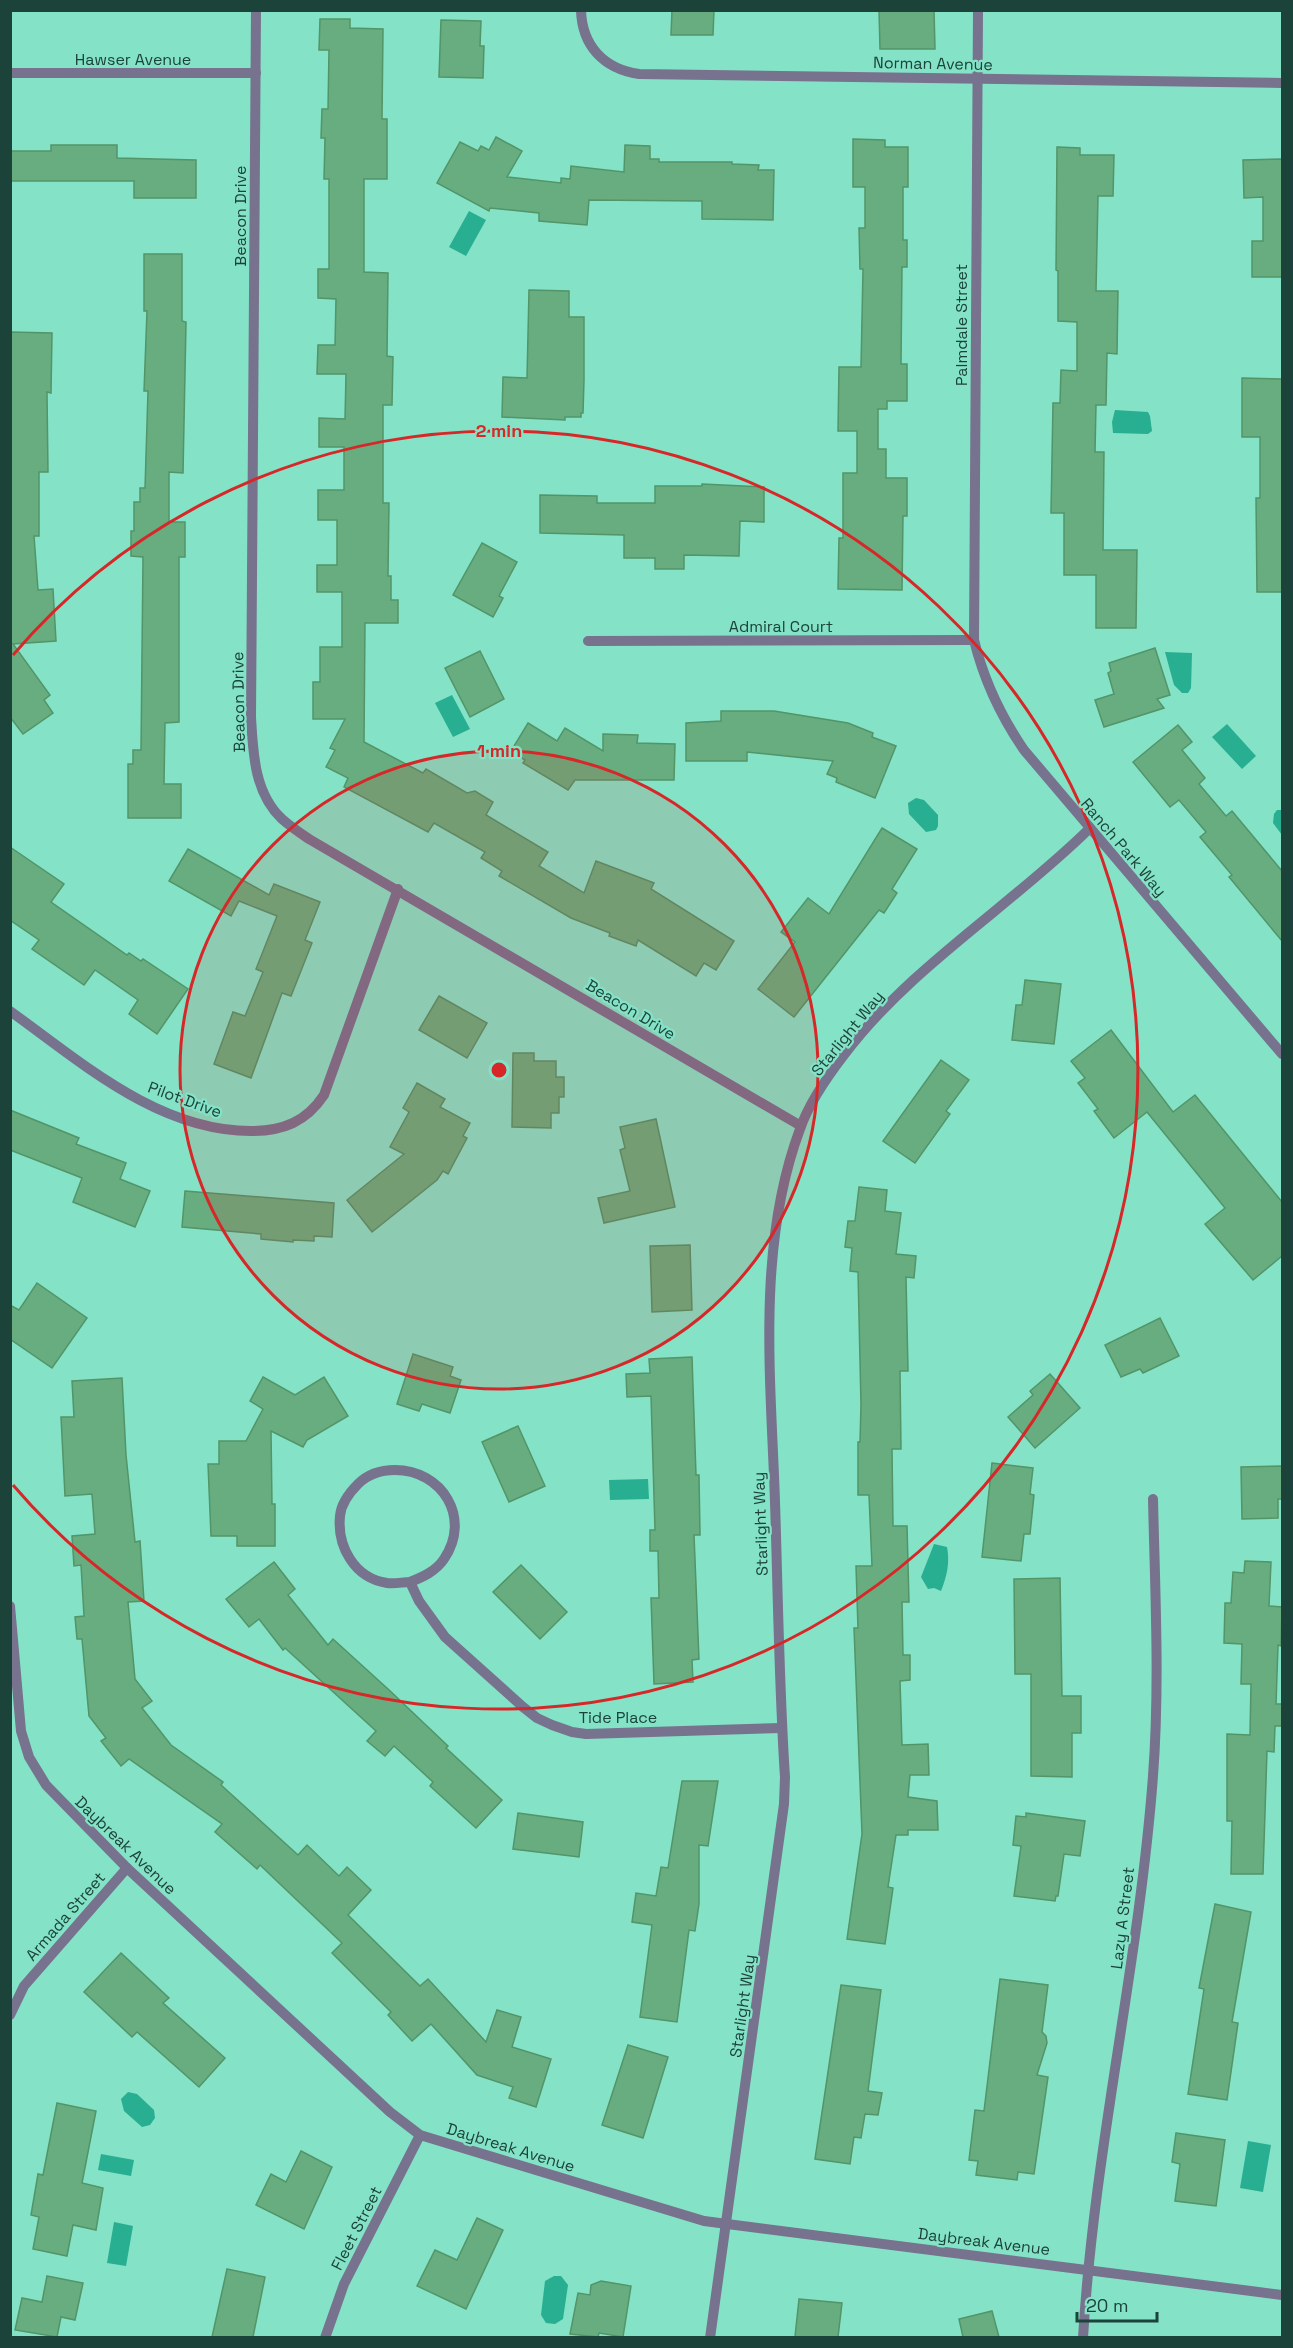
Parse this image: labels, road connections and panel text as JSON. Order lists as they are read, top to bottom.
{
  "streets": {
    "street": [
      "Hawser Avenue",
      "Norman Avenue",
      "Beacon Drive",
      "Palmdale Street",
      "Admiral Court",
      "Ranch Park Way",
      "Starlight Way",
      "Pilot Drive",
      "Tide Place",
      "Daybreak Avenue",
      "Armada Street",
      "Lazy A Street",
      "Fleet Street"
    ]
  },
  "crossings": [
    ["Hawser Avenue", "Beacon Drive"],
    ["Norman Avenue", "Palmdale Street"],
    ["Beacon Drive", "Starlight Way"],
    ["Beacon Drive", "Pilot Drive"],
    ["Palmdale Street", "Admiral Court"],
    ["Palmdale Street", "Ranch Park Way"],
    ["Admiral Court", "Ranch Park Way"],
    ["Ranch Park Way", "Starlight Way"],
    ["Starlight Way", "Tide Place"],
    ["Starlight Way", "Daybreak Avenue"],
    ["Daybreak Avenue", "Armada Street"],
    ["Daybreak Avenue", "Lazy A Street"],
    ["Daybreak Avenue", "Fleet Street"]
  ],
  "scale_bar": "20 m",
  "rings": ["2 min", "1 min"]
}
